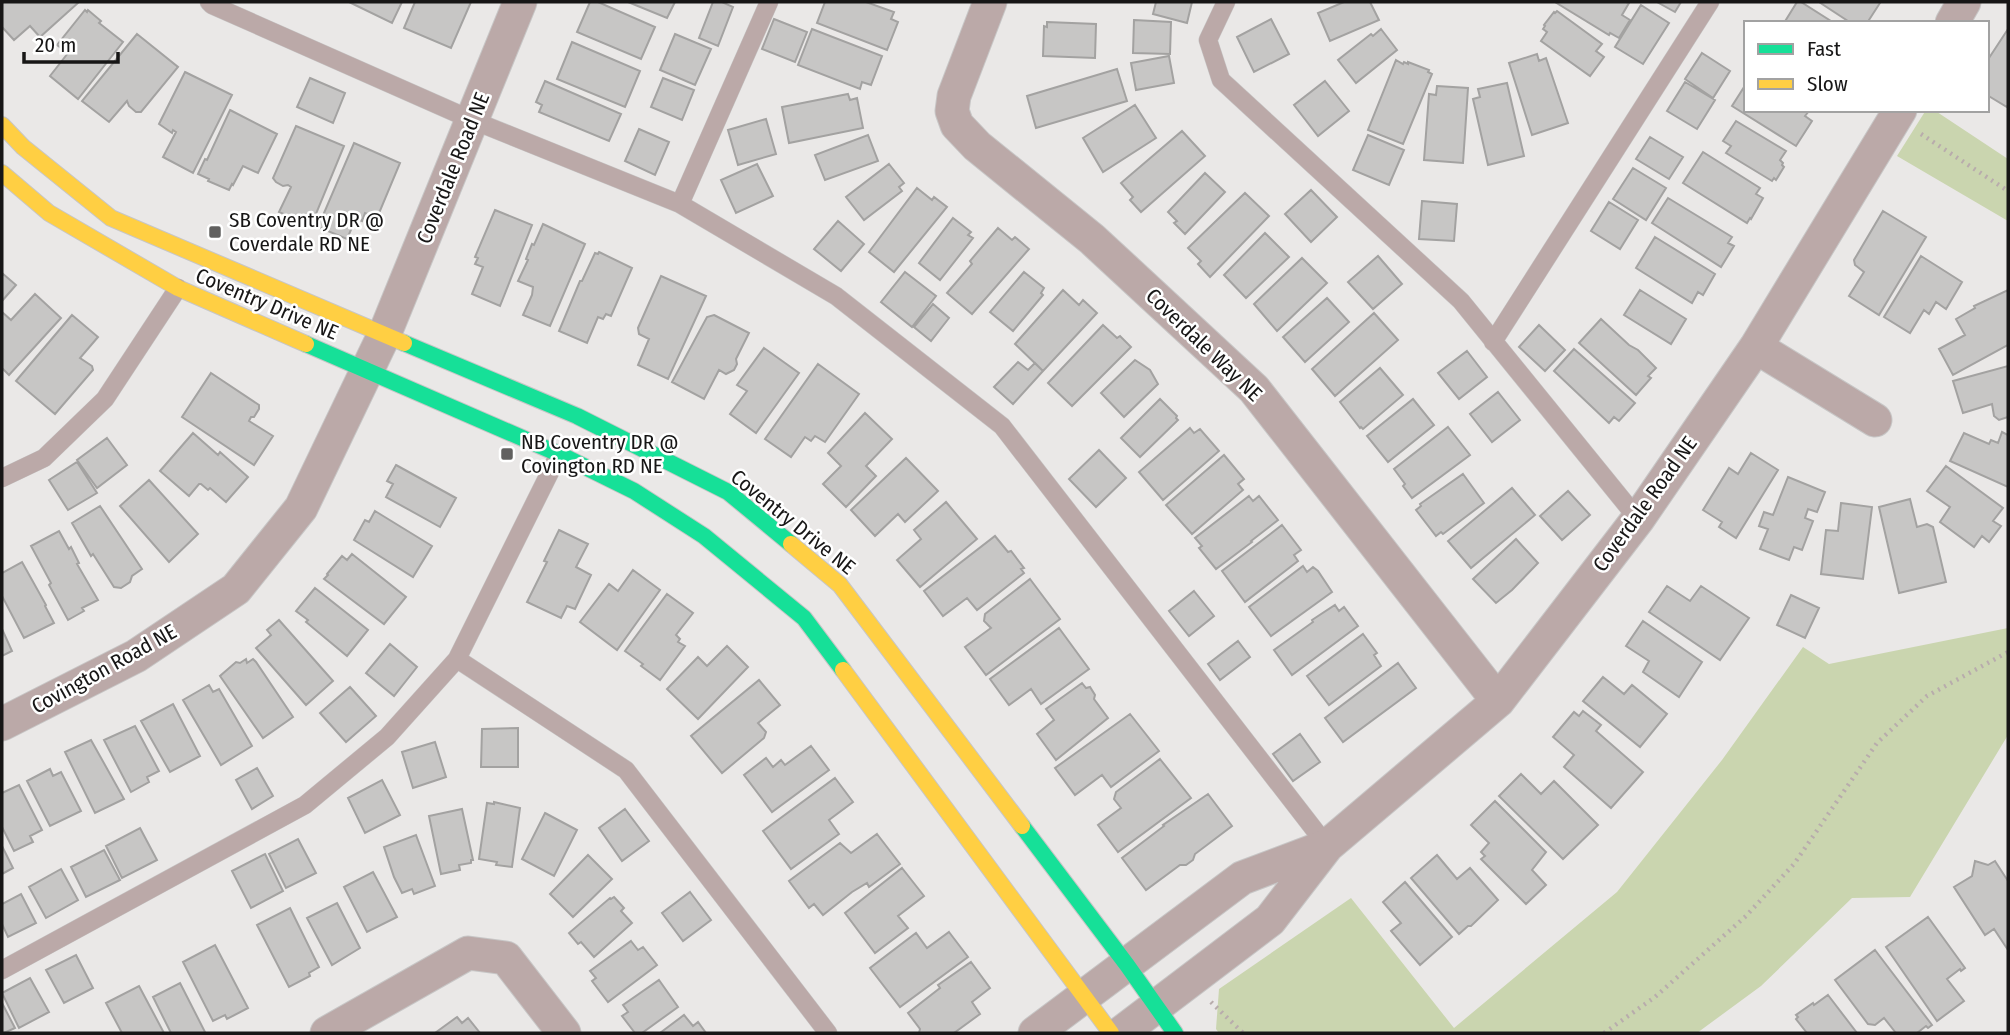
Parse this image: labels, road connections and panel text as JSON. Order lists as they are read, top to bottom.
{
  "streets": {
    "street": [
      "Coverdale Road NE",
      "Coventry Drive NE",
      "Coverdale Way NE",
      "Covington Road NE"
    ]
  },
  "crossings": [
    ["Coverdale Road NE", "Coventry Drive NE"],
    ["Coverdale Road NE", "Coverdale Way NE"],
    ["Coverdale Road NE", "Covington Road NE"],
    ["Coventry Drive NE", "Covington Road NE"]
  ],
  "places": {
    "transit": ["SB Coventry DR @ Coverdale RD NE", "NB Coventry DR @ Covington RD NE"]
  },
  "legend": ["Fast", "Slow"],
  "scale_bar": "20 m"
}
